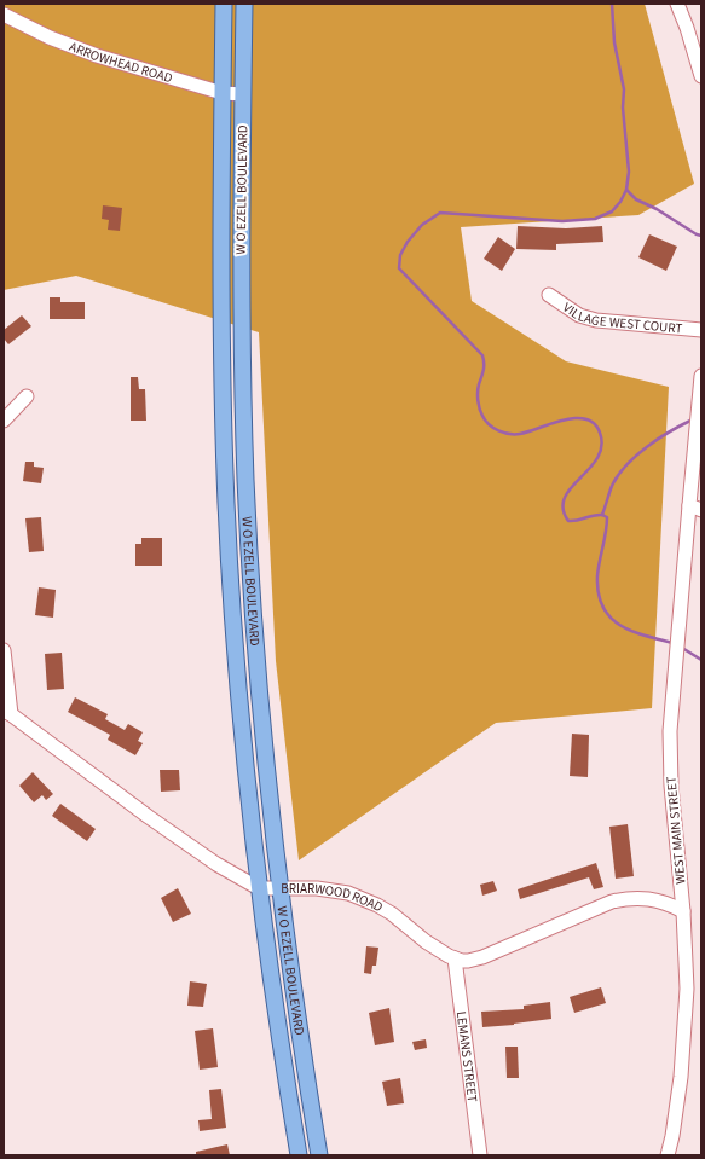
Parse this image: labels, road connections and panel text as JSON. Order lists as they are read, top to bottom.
{
  "streets": {
    "main road": ["W O EZELL BOULEVARD"],
    "street": [
      "ARROWHEAD ROAD",
      "VILLAGE WEST COURT",
      "WEST MAIN STREET",
      "BRIARWOOD ROAD",
      "LEMANS STREET"
    ]
  },
  "crossings": [
    ["ARROWHEAD ROAD", "W O EZELL BOULEVARD"],
    ["W O EZELL BOULEVARD", "BRIARWOOD ROAD"],
    ["BRIARWOOD ROAD", "LEMANS STREET"]
  ]
}
